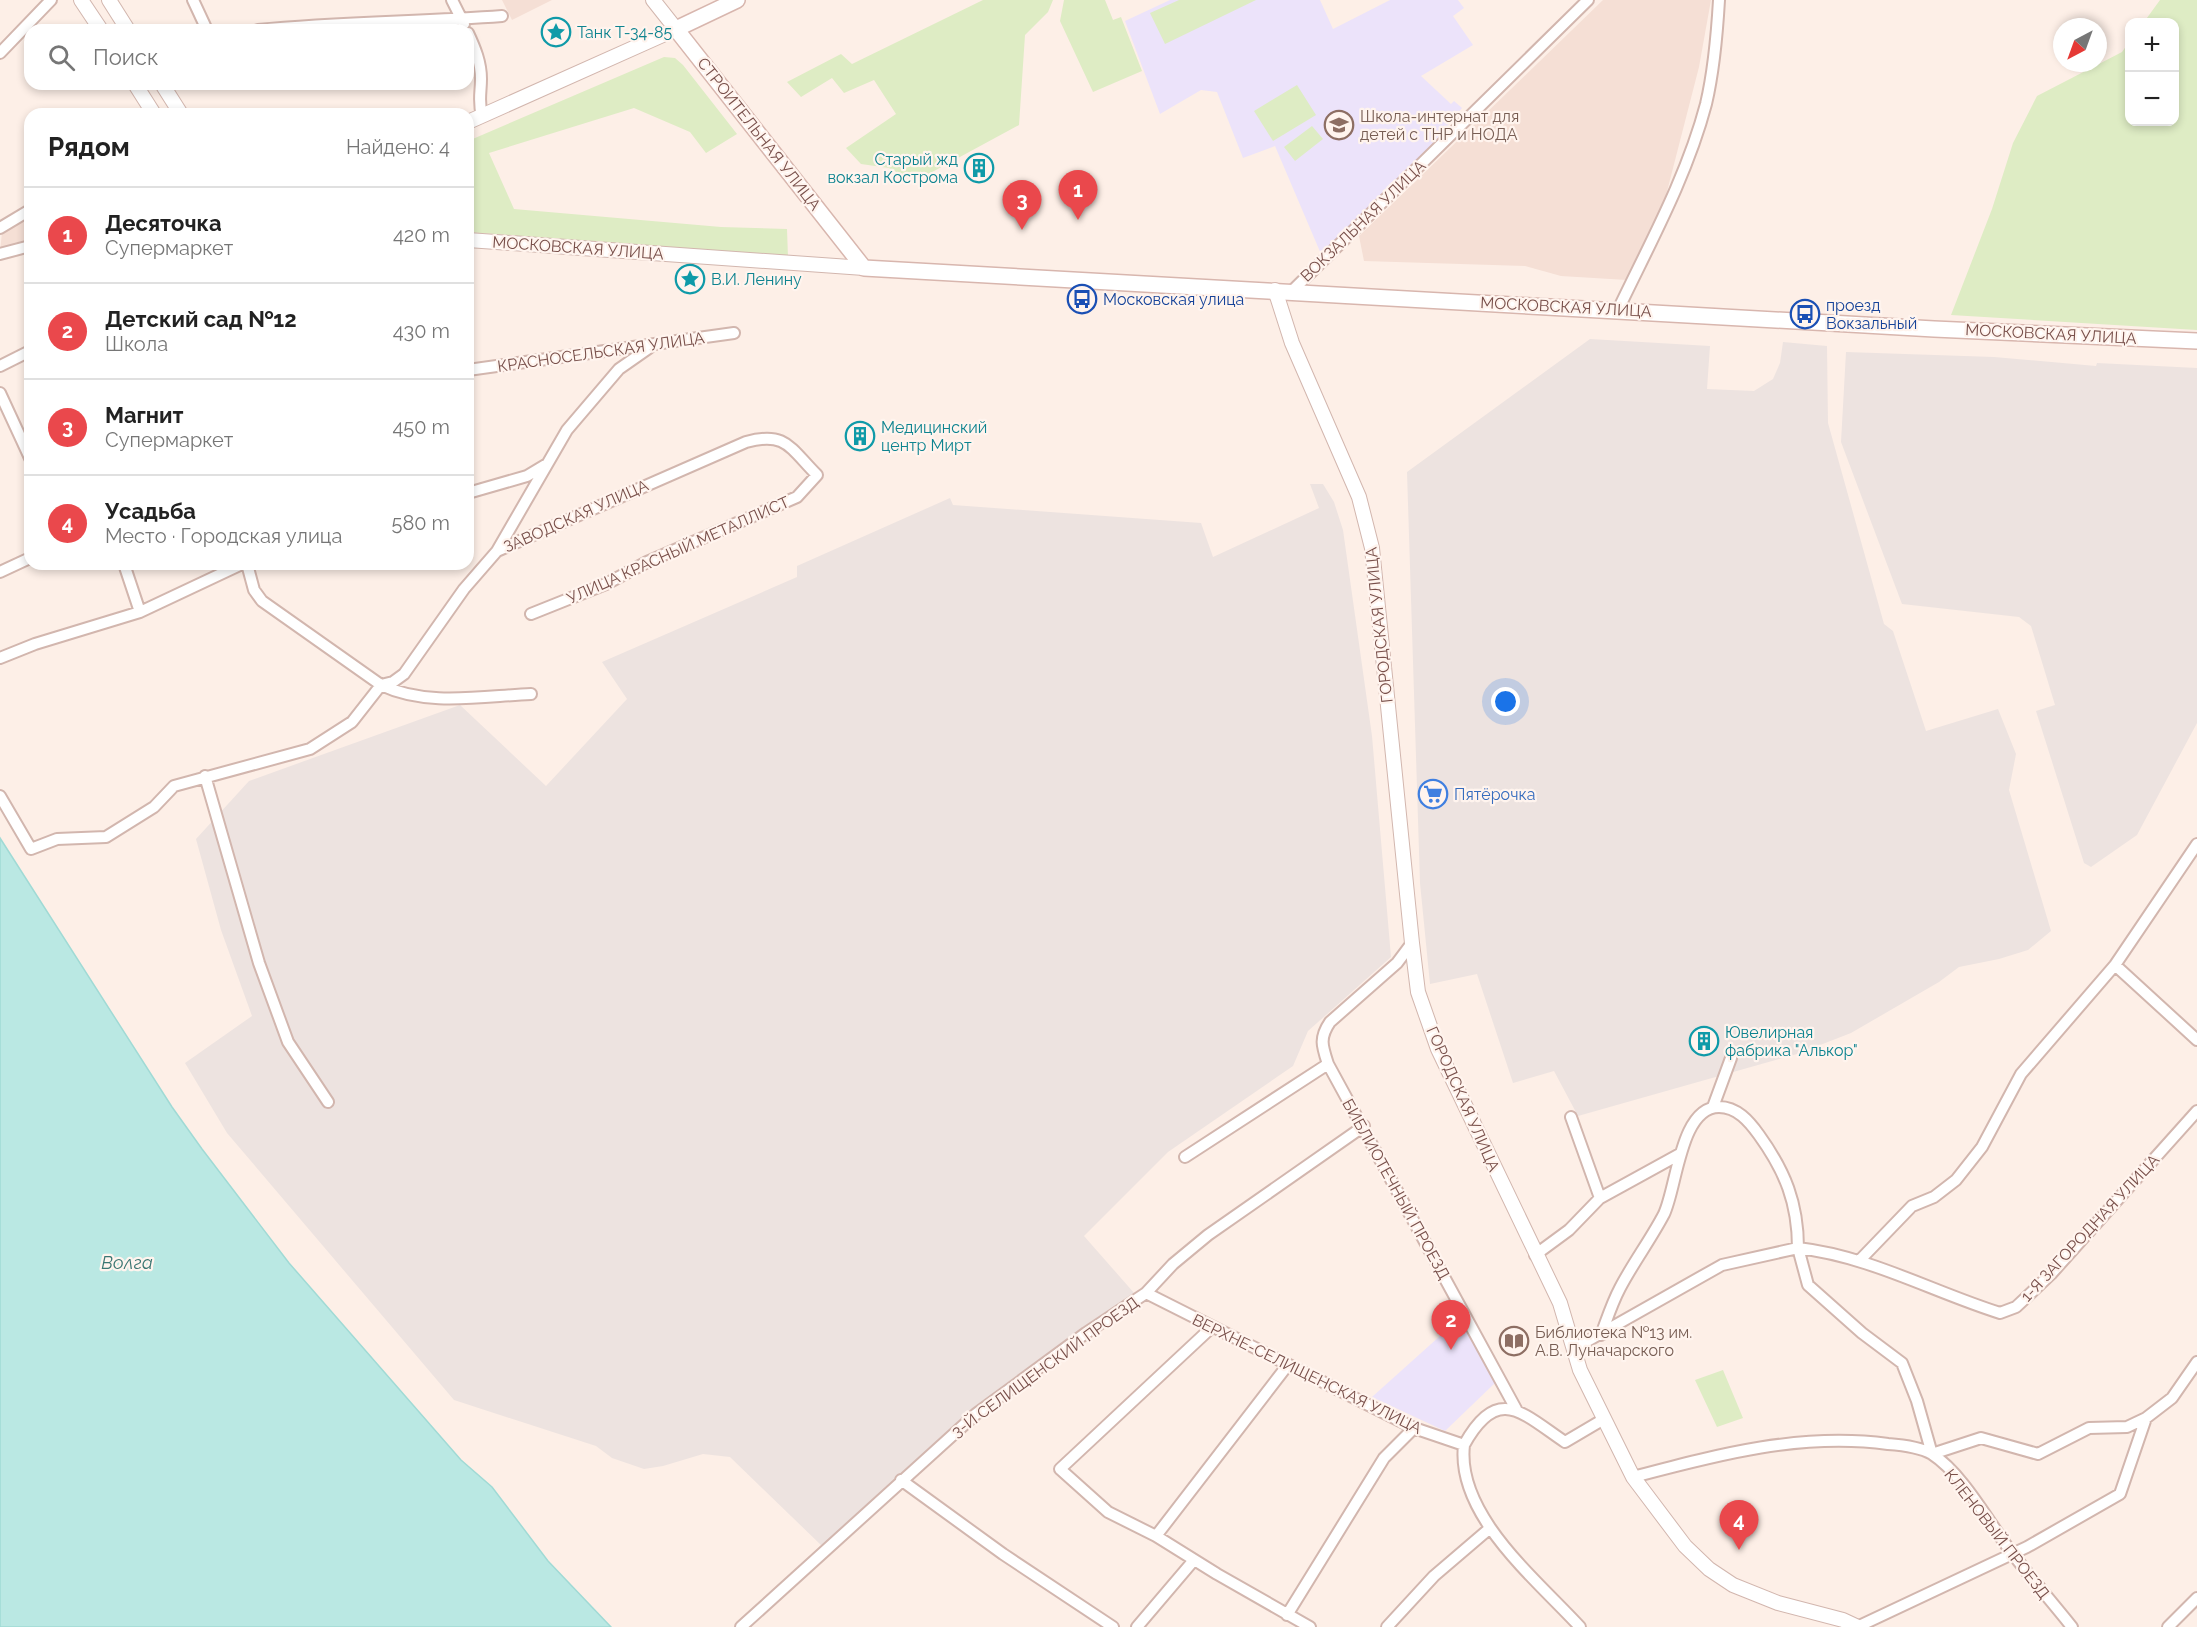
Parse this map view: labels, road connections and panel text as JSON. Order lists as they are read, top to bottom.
{
  "streets": {
    "main road": ["СТРОИТЕЛЬНАЯ УЛИЦА", "МОСКОВСКАЯ УЛИЦА"],
    "street": [
      "ВОКЗАЛЬНАЯ УЛИЦА",
      "КРАСНОСЕЛЬСКАЯ УЛИЦА",
      "ЗАВОДСКАЯ УЛИЦА",
      "УЛИЦА КРАСНЫЙ МЕТАЛЛИСТ",
      "ГОРОДСКАЯ УЛИЦА",
      "БИБЛИОТЕЧНЫЙ ПРОЕЗД",
      "1-Я ЗАГОРОДНАЯ УЛИЦА",
      "3-Й СЕЛИЩЕНСКИЙ ПРОЕЗД",
      "ВЕРХНЕ-СЕЛИЩЕНСКАЯ УЛИЦА",
      "КЛЕНОВЫЙ ПРОЕЗД"
    ]
  },
  "crossings": [
    ["СТРОИТЕЛЬНАЯ УЛИЦА", "МОСКОВСКАЯ УЛИЦА"],
    ["ВОКЗАЛЬНАЯ УЛИЦА", "МОСКОВСКАЯ УЛИЦА"],
    ["МОСКОВСКАЯ УЛИЦА", "ГОРОДСКАЯ УЛИЦА"],
    ["ЗАВОДСКАЯ УЛИЦА", "УЛИЦА КРАСНЫЙ МЕТАЛЛИСТ"],
    ["ГОРОДСКАЯ УЛИЦА", "БИБЛИОТЕЧНЫЙ ПРОЕЗД"],
    ["ГОРОДСКАЯ УЛИЦА", "КЛЕНОВЫЙ ПРОЕЗД"],
    ["БИБЛИОТЕЧНЫЙ ПРОЕЗД", "3-Й СЕЛИЩЕНСКИЙ ПРОЕЗД"],
    ["3-Й СЕЛИЩЕНСКИЙ ПРОЕЗД", "ВЕРХНЕ-СЕЛИЩЕНСКАЯ УЛИЦА"]
  ],
  "water": ["Волга"],
  "places": {
    "place": ["Танк Т-34-85", "В.И. Ленину"],
    "school or university": ["Школа-интернат для детей с ТНР и НОДА"],
    "building": ["Старый жд вокзал Кострома", "Медицинский центр Мирт", "Ювелирная фабрика \"Алькор\""],
    "bus stop": ["Московская улица", "проезд Вокзальный"],
    "supermarket": ["Пятёрочка"],
    "library": ["Библиотека №13 им. А.В. Луначарского"]
  },
  "north": "bottom left",
  "page": {
    "map_buttons": ["+", "−"],
    "search": "Поиск",
    "heading": ["Рядом", "Найдено: 4"],
    "pins": [
      "1",
      "3",
      "2",
      "4"
    ],
    "list": [
      {
        "mark": "1",
        "name": "Десяточка",
        "note": "Супермаркет",
        "value": "420 m"
      },
      {
        "mark": "2",
        "name": "Детский сад №12",
        "note": "Школа",
        "value": "430 m"
      },
      {
        "mark": "3",
        "name": "Магнит",
        "note": "Супермаркет",
        "value": "450 m"
      },
      {
        "mark": "4",
        "name": "Усадьба",
        "note": "Место · Городская улица",
        "value": "580 m"
      }
    ]
  }
}
